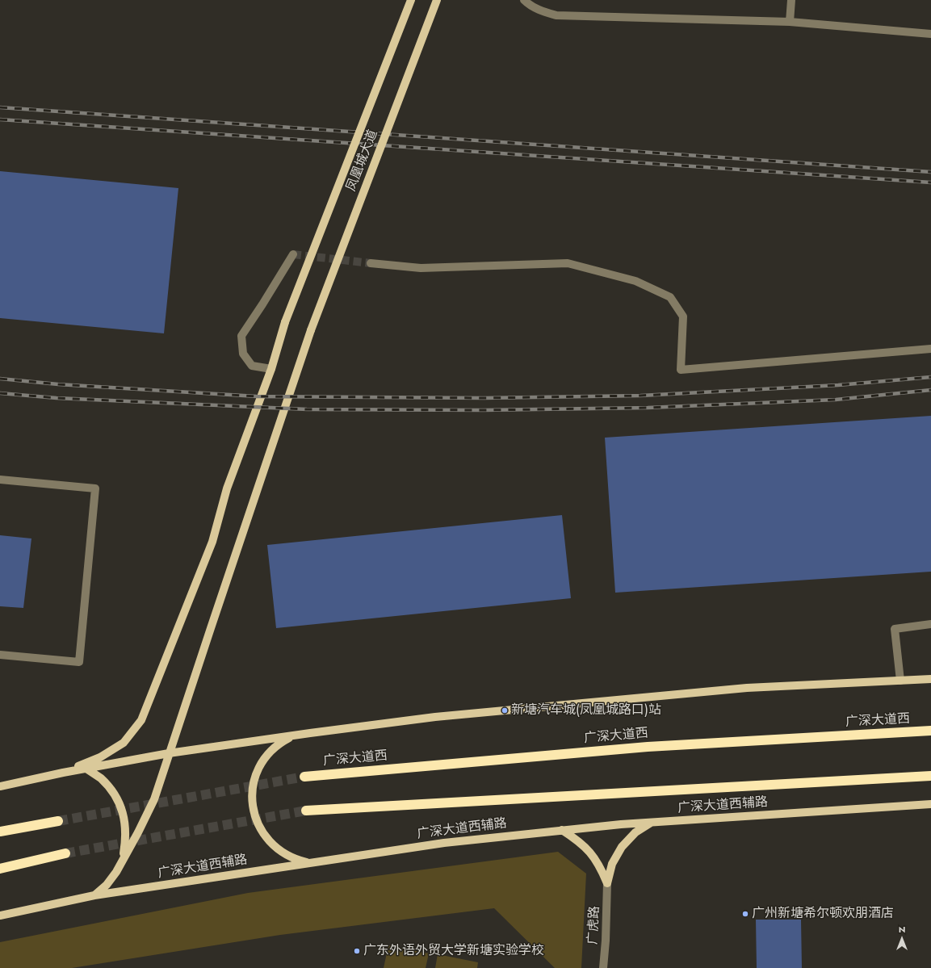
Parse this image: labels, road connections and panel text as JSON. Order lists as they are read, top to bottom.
{
  "streets": {
    "highway": ["广深大道西"],
    "main road": ["凤凰城大道", "广深大道西辅路"],
    "street": ["广虎路"]
  },
  "places": ["新塘汽车城(凤凰城路口)站", "广州新塘希尔顿欢朋酒店", "广东外语外贸大学新塘实验学校"],
  "north": "top"
}
